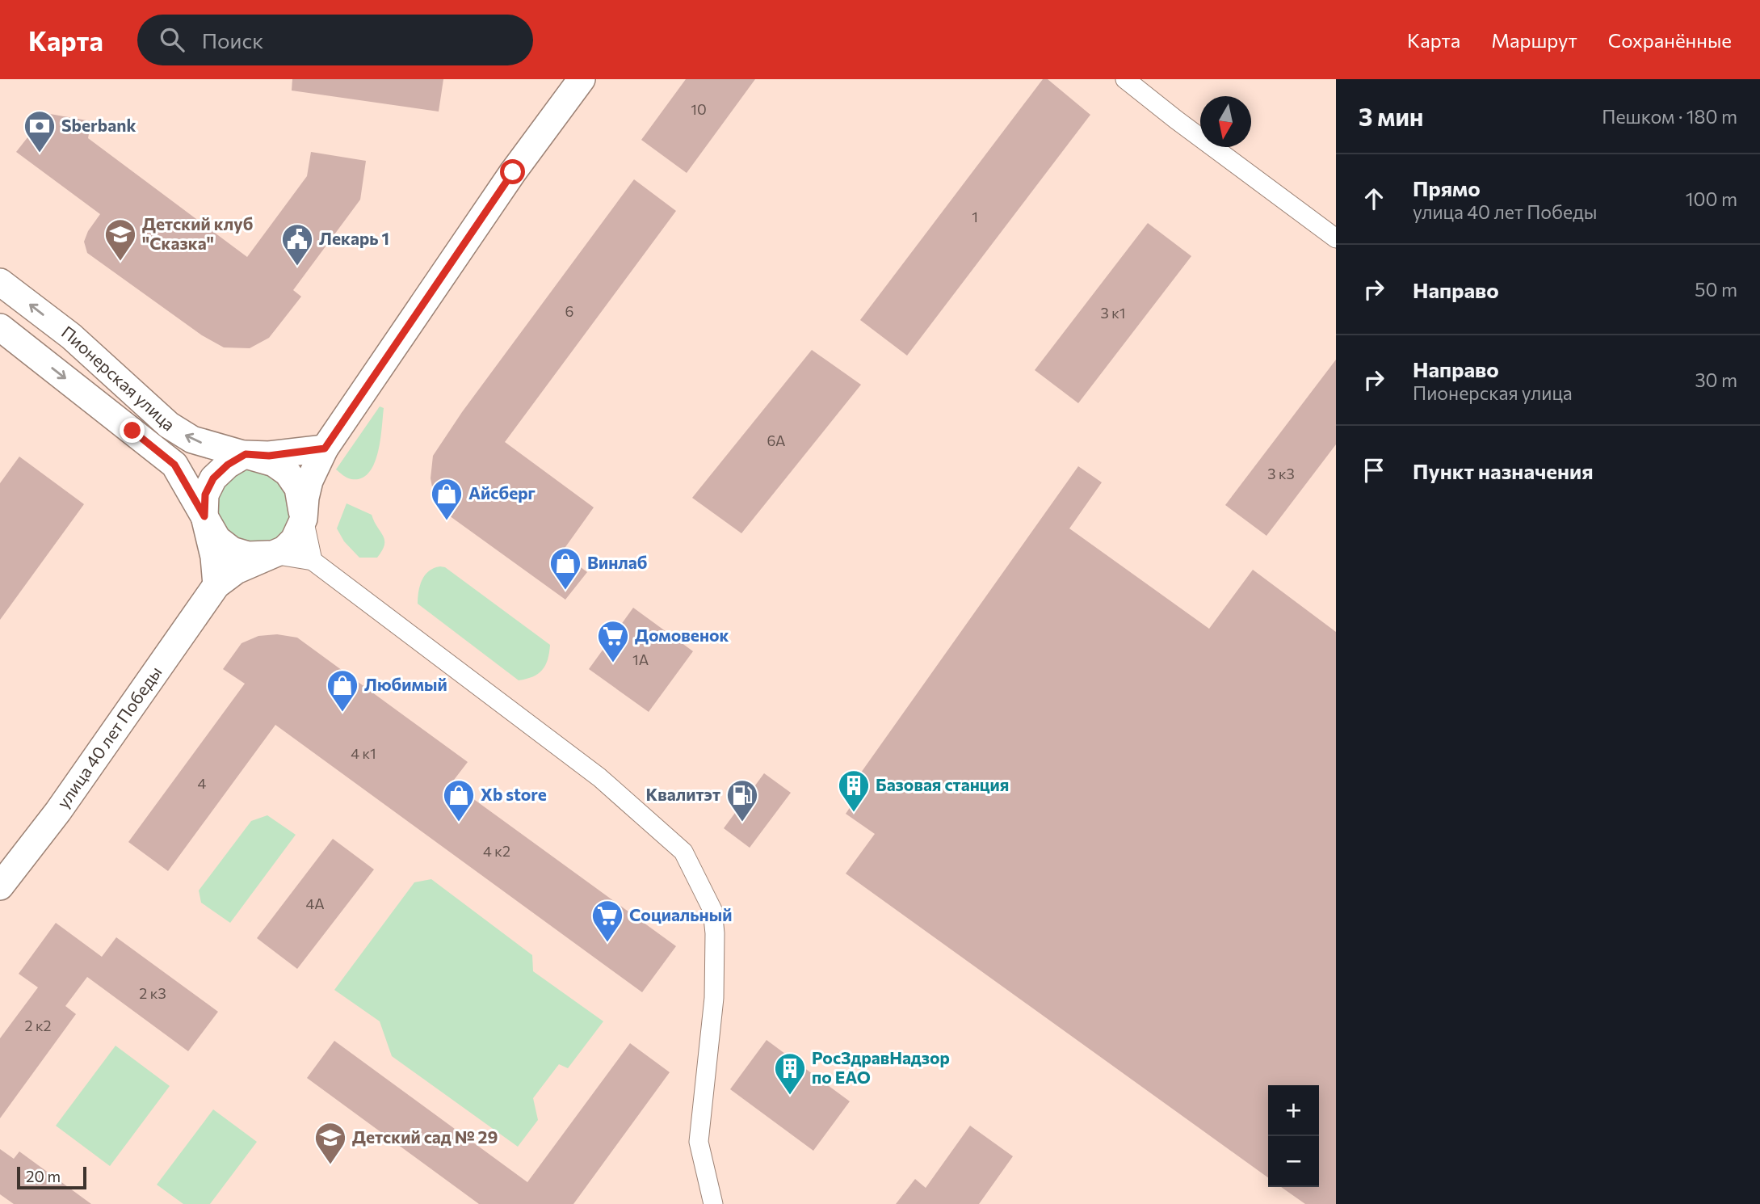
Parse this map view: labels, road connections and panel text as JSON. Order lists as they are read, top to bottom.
{
  "streets": {
    "main road": ["Пионерская улица", "улица 40 лет Победы"]
  },
  "places": {
    "bank": ["Sberbank"],
    "school or university": ["Детский клуб \"Сказка\"", "Детский сад № 29"],
    "public building": ["Лекарь 1"],
    "shop": [
      "Айсберг",
      "Винлаб",
      "Любимый",
      "Xb store"
    ],
    "supermarket": ["Домовенок", "Социальный"],
    "building": ["Базовая станция", "РосЗдравНадзор по ЕАО"],
    "fuel station": ["Квалитэт"]
  },
  "house_numbers": [
    "10",
    "1",
    "6",
    "3 к1",
    "6А",
    "3 к3",
    "1А",
    "4 к1",
    "4",
    "4 к2",
    "4А",
    "2 к3",
    "2 к2"
  ],
  "scale_bar": "20 m",
  "north": "bottom",
  "page": {
    "header": "Карта",
    "search": "Поиск",
    "nav": ["Карта", "Маршрут", "Сохранённые"],
    "heading": ["3 мин", "Пешком · 180 m"],
    "list": [
      ["Прямо", "улица 40 лет Победы", "100 m"],
      ["Направо", "50 m"],
      ["Направо", "Пионерская улица", "30 m"],
      "Пункт назначения"
    ],
    "map_buttons": ["+", "−"],
    "scale": "20 m"
  }
}
